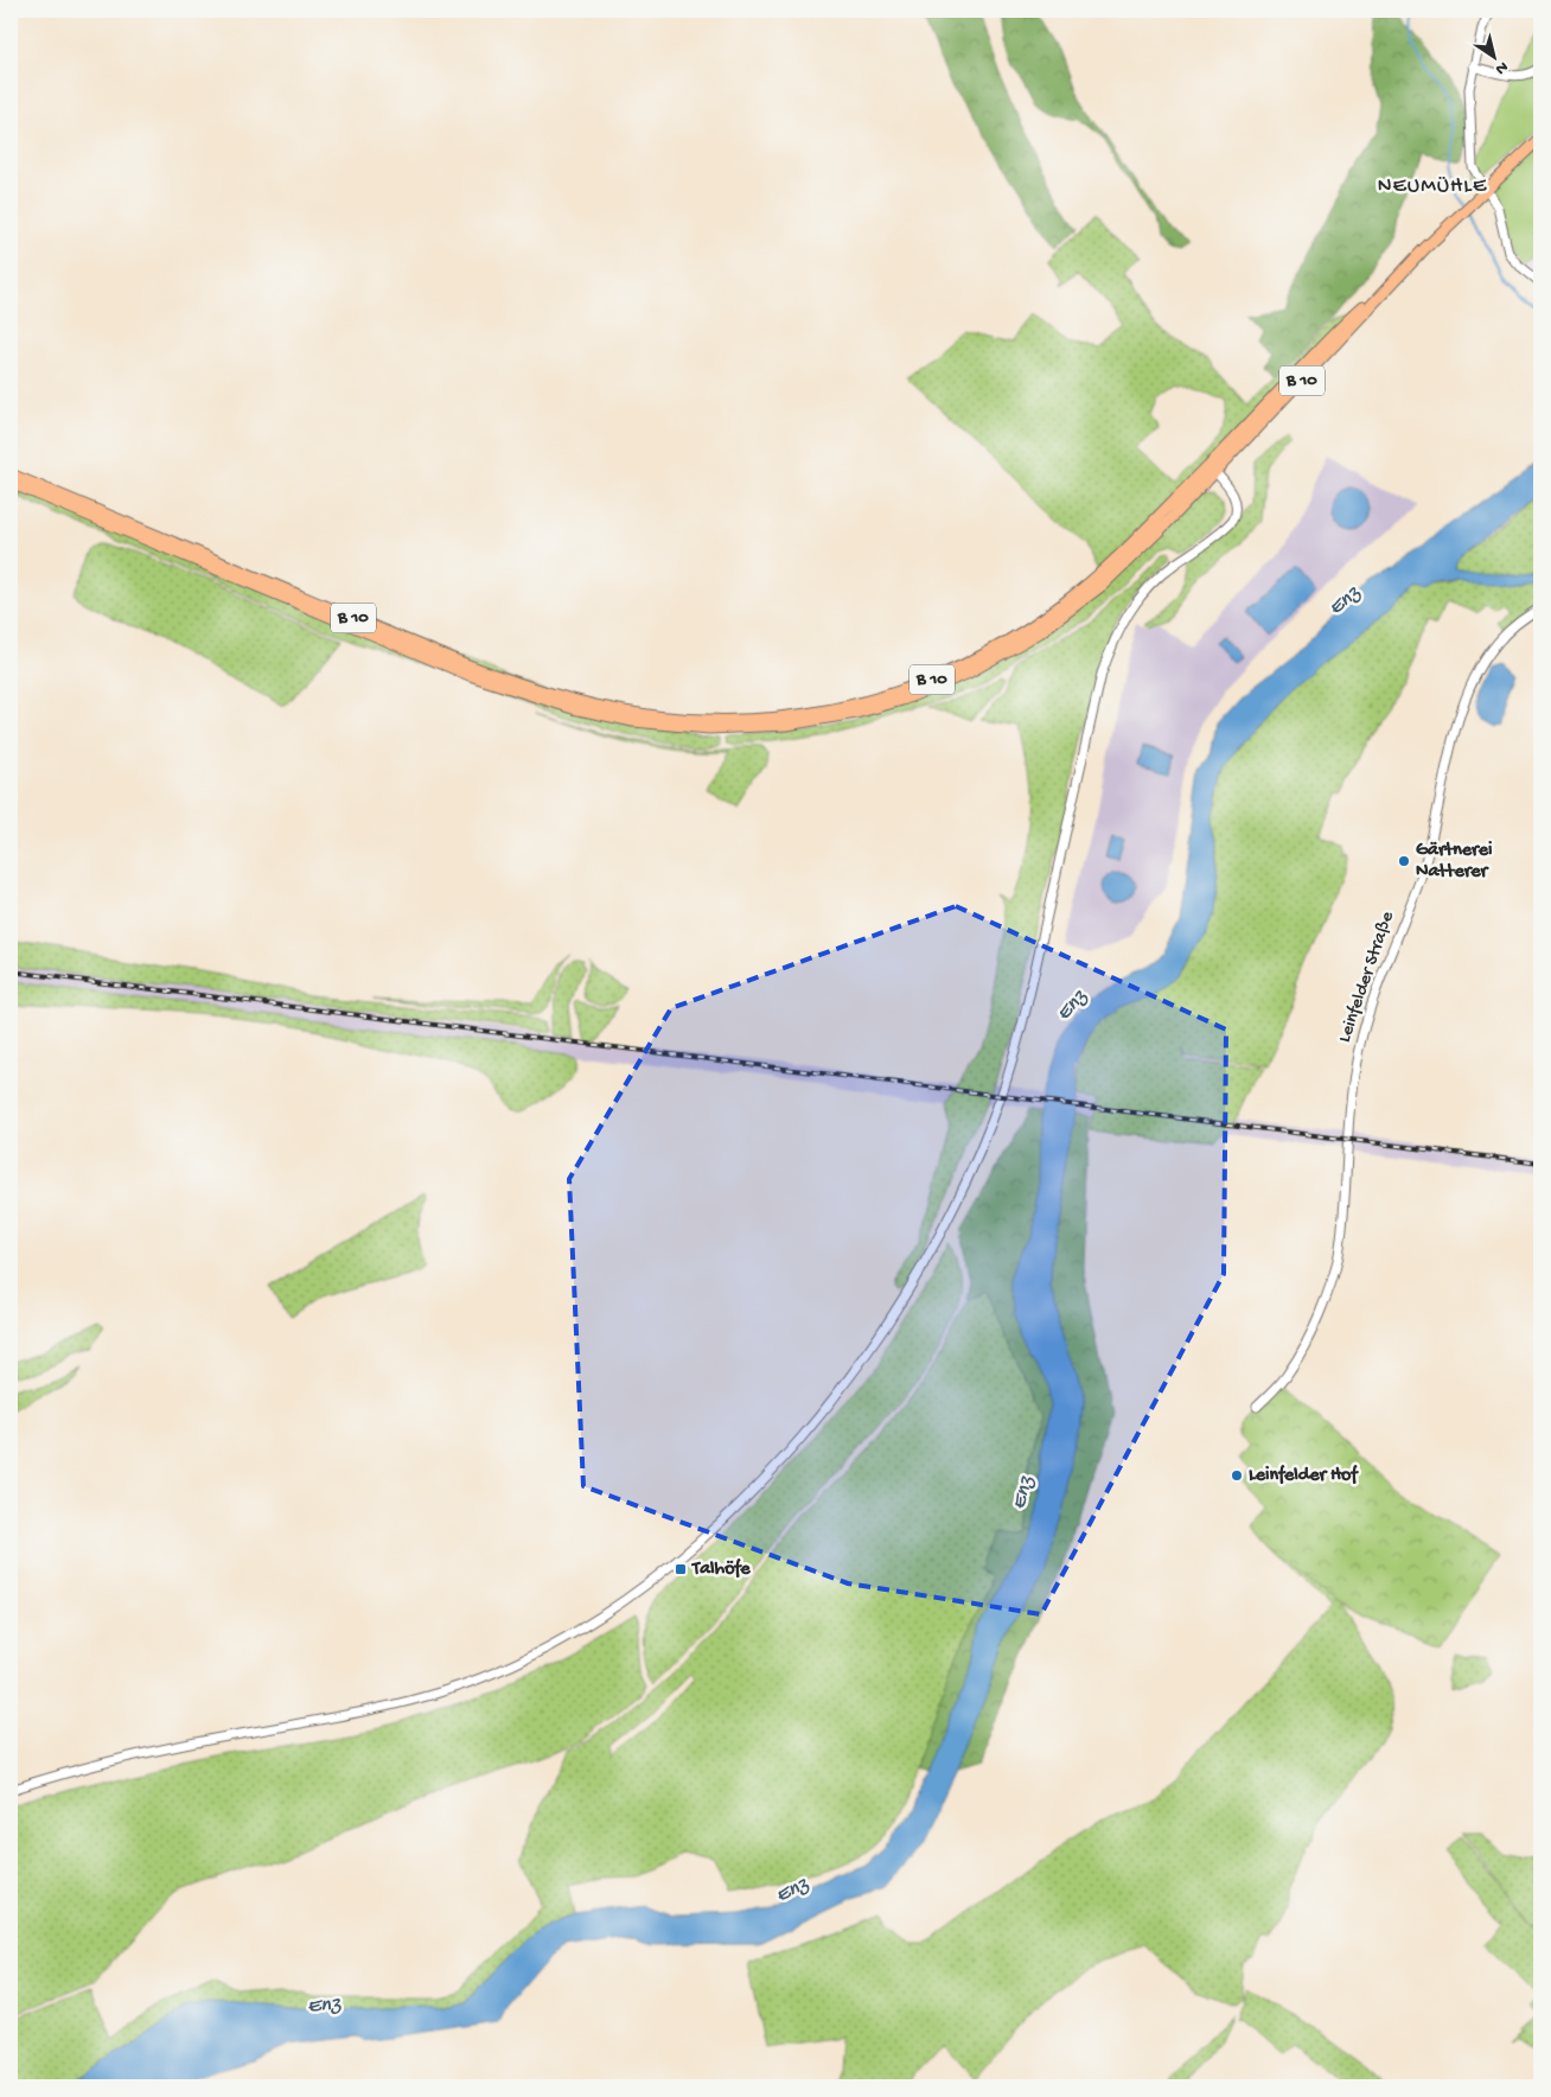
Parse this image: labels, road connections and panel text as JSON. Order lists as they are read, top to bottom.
{
  "streets": {
    "main road": ["B 10"],
    "street": ["Leinfelder Straße"]
  },
  "districts": ["NEUMÜHLE"],
  "water": ["Enz"],
  "places": {
    "other": ["Gärtnerei Natterer", "Leinfelder Hof"],
    "transit": ["Talhöfe"]
  },
  "north": "bottom right"
}
